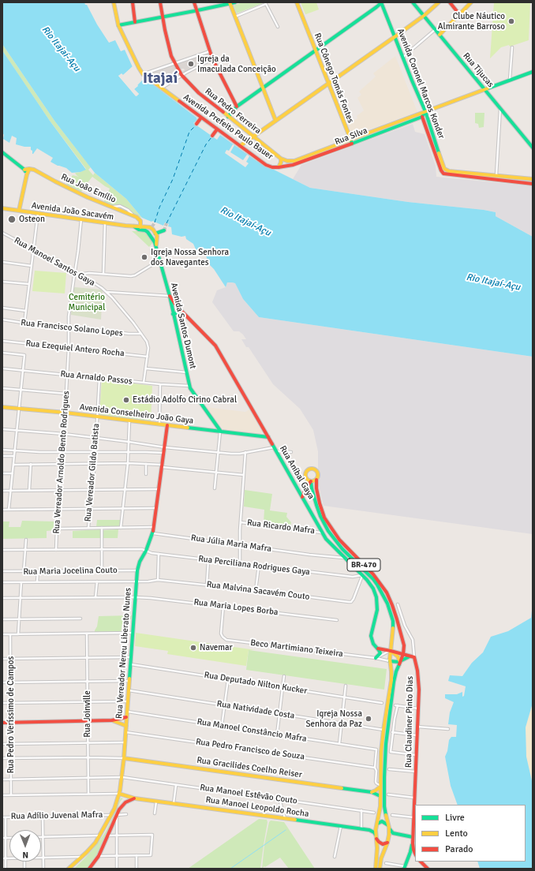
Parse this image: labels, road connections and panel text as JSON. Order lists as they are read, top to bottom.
{
  "streets": {
    "main road": [
      "Rua Tijucas",
      "Rua Cônego Tomás Fontes",
      "Avenida Coronel Marcos Konder",
      "Rua Pedro Ferreira",
      "Avenida Prefeito Paulo Bauer",
      "Rua Silva",
      "Rua João Emílio",
      "Avenida João Sacavém",
      "Avenida Santos Dumont",
      "Avenida Conselheiro João Gaya",
      "Rua Aníbal Gaya",
      "BR-470",
      "Rua Vereador Nereu Liberato Nunes",
      "Rua Claudiner Pinto Dias",
      "Rua Gracilides Coelho Reiser",
      "Rua Manoel Leopoldo Rocha"
    ],
    "street": [
      "Rua Manoel Santos Gaya",
      "Rua Francisco Solano Lopes",
      "Rua Ezequiel Antero Rocha",
      "Rua Arnaldo Passos",
      "Rua Vereador Arnoldo Bento Rodrigues",
      "Rua Vereador Gildo Batista",
      "Rua Ricardo Mafra",
      "Rua Júlia Maria Mafra",
      "Rua Perciliana Rodrigues Gaya",
      "Rua Maria Jocelina Couto",
      "Rua Malvina Sacavém Couto",
      "Rua Maria Lopes Borba",
      "Beco Martimiano Teixeira",
      "Rua Deputado Nilton Kucker",
      "Rua Natividade Costa",
      "Rua Joinville",
      "Rua Pedro Veríssimo de Campos",
      "Rua Manoel Constâncio Mafra",
      "Rua Pedro Francisco de Souza",
      "Rua Manoel Estêvão Couto",
      "Rua Adílio Juvenal Mafra"
    ]
  },
  "crossings": [
    ["Rua Tijucas", "Rua Silva"],
    ["Rua Cônego Tomás Fontes", "Rua Silva"],
    ["Avenida Coronel Marcos Konder", "Rua Silva"],
    ["Rua Pedro Ferreira", "Rua Silva"],
    ["Avenida Prefeito Paulo Bauer", "Rua Silva"],
    ["Rua João Emílio", "Avenida João Sacavém"],
    ["Avenida João Sacavém", "Avenida Santos Dumont"],
    ["Rua Manoel Santos Gaya", "Rua Francisco Solano Lopes"],
    ["Rua Manoel Santos Gaya", "Rua Ezequiel Antero Rocha"],
    ["Rua Manoel Santos Gaya", "Rua Arnaldo Passos"],
    ["Rua Manoel Santos Gaya", "Rua Vereador Arnoldo Bento Rodrigues"],
    ["Avenida Santos Dumont", "Rua Arnaldo Passos"],
    ["Avenida Santos Dumont", "Avenida Conselheiro João Gaya"],
    ["Avenida Santos Dumont", "Rua Aníbal Gaya"],
    ["Rua Francisco Solano Lopes", "Rua Vereador Arnoldo Bento Rodrigues"],
    ["Rua Ezequiel Antero Rocha", "Rua Vereador Arnoldo Bento Rodrigues"],
    ["Rua Arnaldo Passos", "Rua Vereador Arnoldo Bento Rodrigues"],
    ["Rua Arnaldo Passos", "Rua Vereador Gildo Batista"],
    ["Avenida Conselheiro João Gaya", "Rua Vereador Arnoldo Bento Rodrigues"],
    ["Avenida Conselheiro João Gaya", "Rua Vereador Gildo Batista"],
    ["Avenida Conselheiro João Gaya", "Rua Aníbal Gaya"],
    ["Avenida Conselheiro João Gaya", "Rua Vereador Nereu Liberato Nunes"],
    ["Rua Vereador Arnoldo Bento Rodrigues", "Rua Perciliana Rodrigues Gaya"],
    ["Rua Aníbal Gaya", "Rua Ricardo Mafra"],
    ["Rua Aníbal Gaya", "Rua Júlia Maria Mafra"],
    ["Rua Aníbal Gaya", "Rua Perciliana Rodrigues Gaya"],
    ["Rua Aníbal Gaya", "Rua Malvina Sacavém Couto"],
    ["Rua Júlia Maria Mafra", "Rua Vereador Nereu Liberato Nunes"],
    ["BR-470", "Beco Martimiano Teixeira"],
    ["BR-470", "Rua Natividade Costa"],
    ["BR-470", "Rua Gracilides Coelho Reiser"],
    ["BR-470", "Rua Manoel Leopoldo Rocha"],
    ["Rua Perciliana Rodrigues Gaya", "Rua Malvina Sacavém Couto"],
    ["Rua Perciliana Rodrigues Gaya", "Rua Vereador Nereu Liberato Nunes"],
    ["Rua Maria Jocelina Couto", "Rua Vereador Nereu Liberato Nunes"],
    ["Rua Malvina Sacavém Couto", "Rua Vereador Nereu Liberato Nunes"],
    ["Rua Maria Lopes Borba", "Beco Martimiano Teixeira"],
    ["Rua Maria Lopes Borba", "Rua Vereador Nereu Liberato Nunes"],
    ["Rua Vereador Nereu Liberato Nunes", "Rua Deputado Nilton Kucker"],
    ["Rua Vereador Nereu Liberato Nunes", "Rua Natividade Costa"],
    ["Rua Vereador Nereu Liberato Nunes", "Rua Manoel Constâncio Mafra"],
    ["Rua Vereador Nereu Liberato Nunes", "Rua Pedro Francisco de Souza"],
    ["Rua Vereador Nereu Liberato Nunes", "Rua Gracilides Coelho Reiser"],
    ["Rua Vereador Nereu Liberato Nunes", "Rua Manoel Estêvão Couto"],
    ["Rua Vereador Nereu Liberato Nunes", "Rua Manoel Leopoldo Rocha"],
    ["Rua Vereador Nereu Liberato Nunes", "Rua Adílio Juvenal Mafra"],
    ["Rua Joinville", "Rua Manoel Estêvão Couto"],
    ["Rua Pedro Veríssimo de Campos", "Rua Manoel Estêvão Couto"],
    ["Rua Manoel Constâncio Mafra", "Rua Pedro Francisco de Souza"]
  ],
  "districts": ["Itajaí"],
  "water": ["Rio Itajaí-Açu"],
  "parks": ["Cemitério Municipal"],
  "places": [
    "Clube Náutico Almirante Barroso",
    "Igreja da Imaculada Conceição",
    "Osteon",
    "Igreja Nossa Senhora dos Navegantes",
    "Estádio Adolfo Cirino Cabral",
    "Navemar",
    "Igreja Nossa Senhora da Paz"
  ],
  "legend": ["Livre", "Lento", "Parado"],
  "north": "bottom"
}
